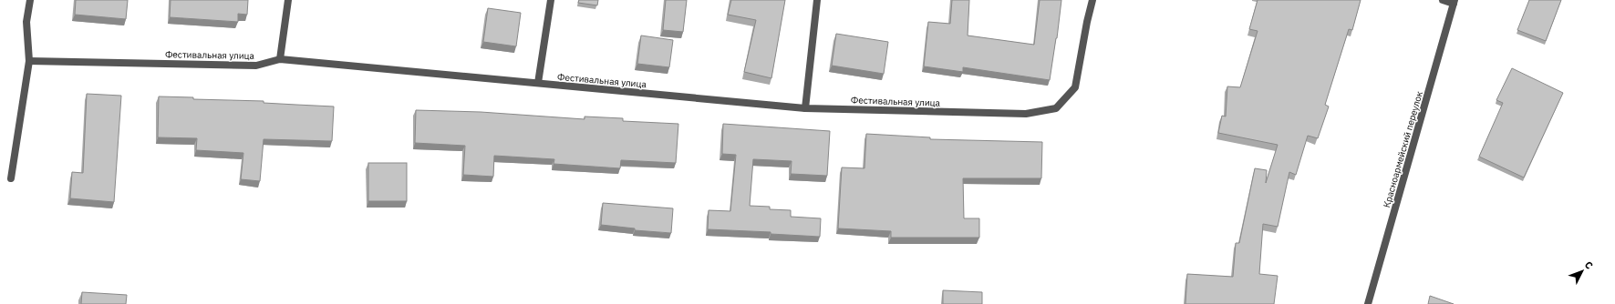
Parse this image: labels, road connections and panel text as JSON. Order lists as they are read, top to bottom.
{
  "streets": {
    "street": ["Фестивальная улица", "Красноармейский переулок"]
  },
  "north": "top right"
}
